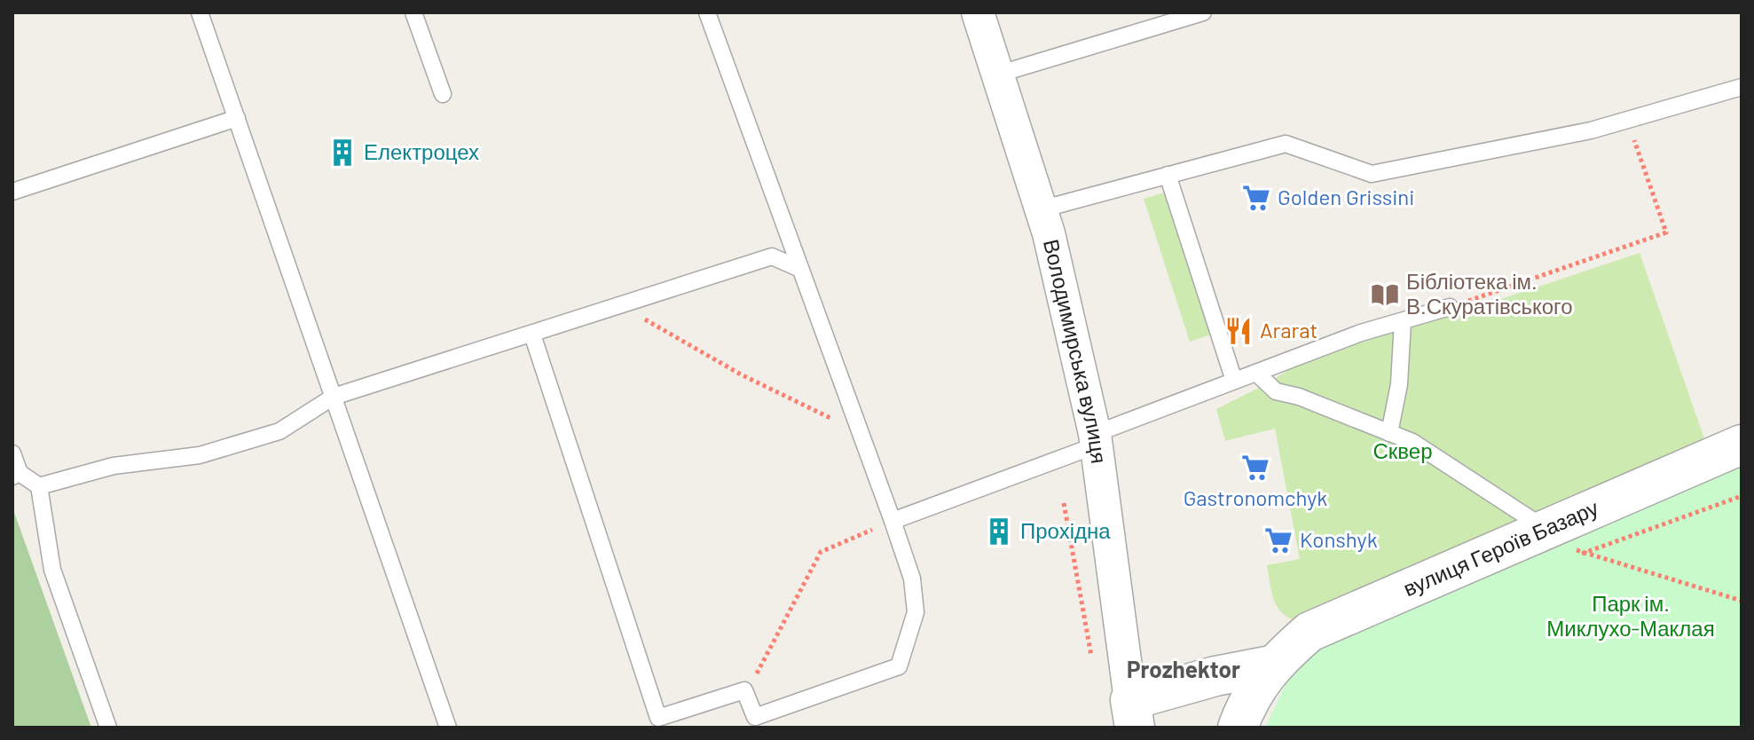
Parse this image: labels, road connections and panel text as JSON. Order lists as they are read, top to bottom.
{
  "streets": {
    "street": ["Володимирська вулиця", "вулиця Героїв Базару"]
  },
  "districts": ["Prozhektor"],
  "parks": ["Сквер", "Парк ім. Миклухо-Маклая"],
  "places": {
    "building": ["Електроцех", "Прохідна"],
    "supermarket": ["Golden Grissini", "Gastronomchyk", "Konshyk"],
    "library": ["Бібліотека ім. В.Скуратівського"],
    "restaurant": ["Ararat"]
  }
}
